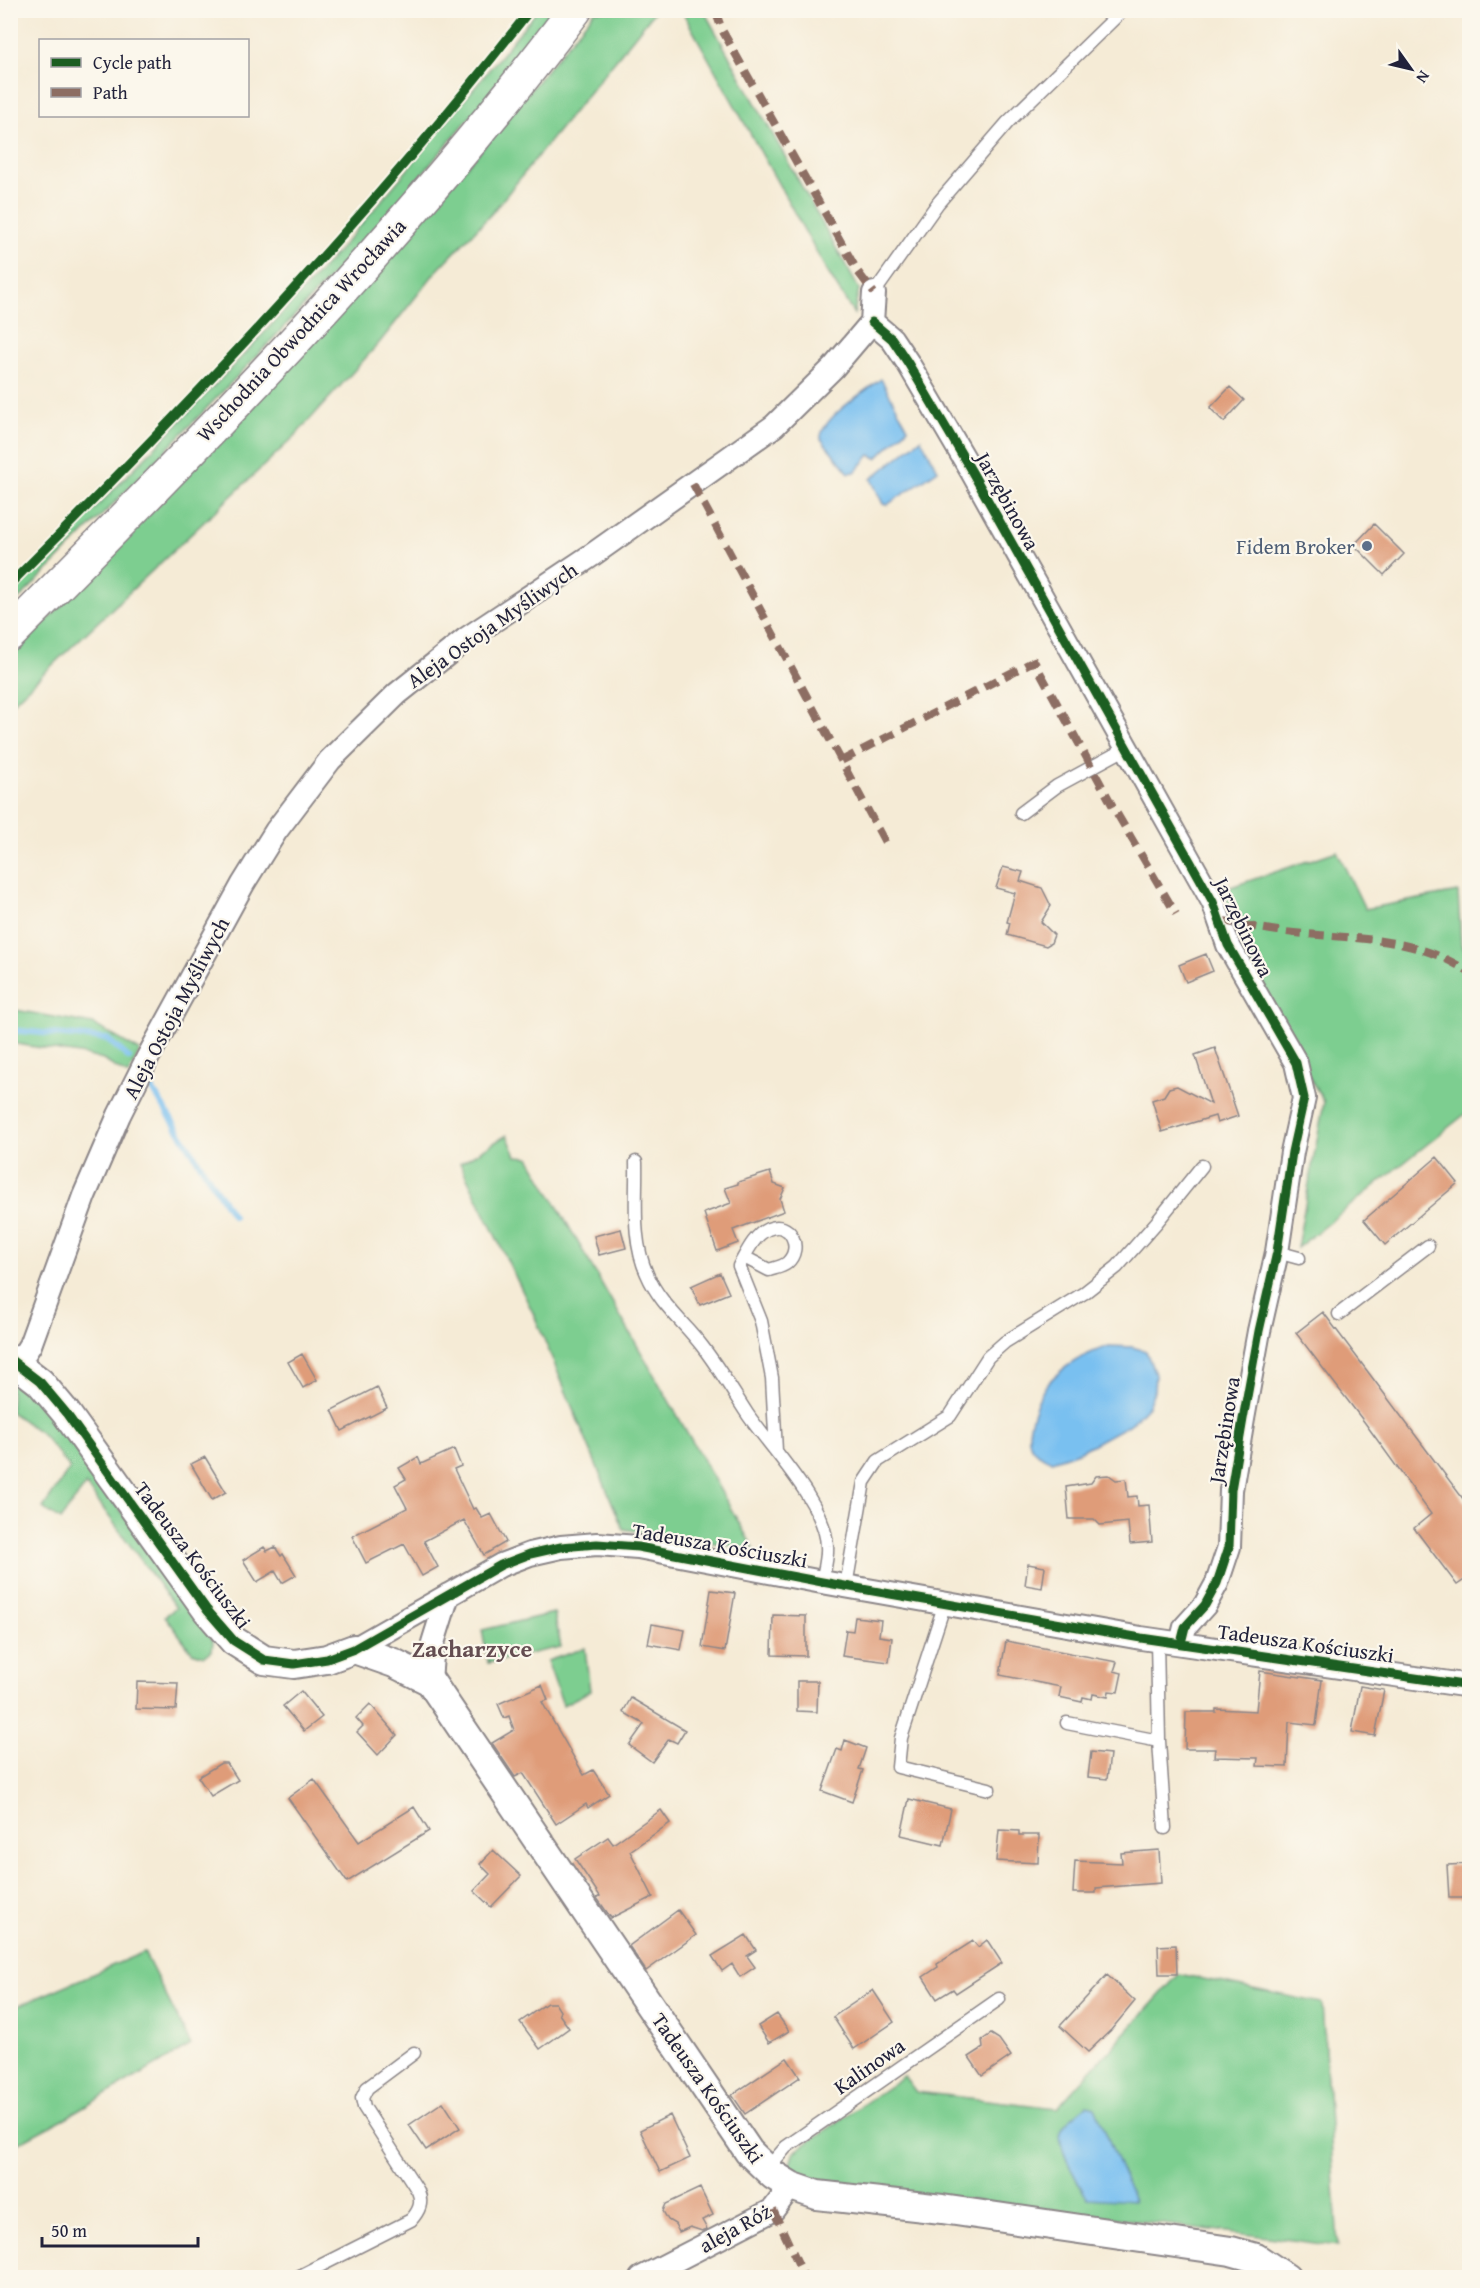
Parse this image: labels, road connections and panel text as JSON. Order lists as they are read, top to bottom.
{
  "streets": {
    "main road": ["Wschodnia Obwodnica Wrocławia"],
    "street": [
      "Jarzębinowa",
      "Aleja Ostoja Myśliwych",
      "Tadeusza Kościuszki",
      "aleja Róż"
    ],
    "lane": ["Kalinowa"]
  },
  "crossings": [
    ["Jarzębinowa", "Aleja Ostoja Myśliwych"],
    ["Jarzębinowa", "Tadeusza Kościuszki"],
    ["Aleja Ostoja Myśliwych", "Tadeusza Kościuszki"],
    ["Tadeusza Kościuszki", "Kalinowa"],
    ["Tadeusza Kościuszki", "aleja Róż"]
  ],
  "districts": ["Zacharzyce"],
  "places": ["Fidem Broker"],
  "legend": ["Cycle path", "Path"],
  "scale_bar": "50 m",
  "north": "bottom right"
}
